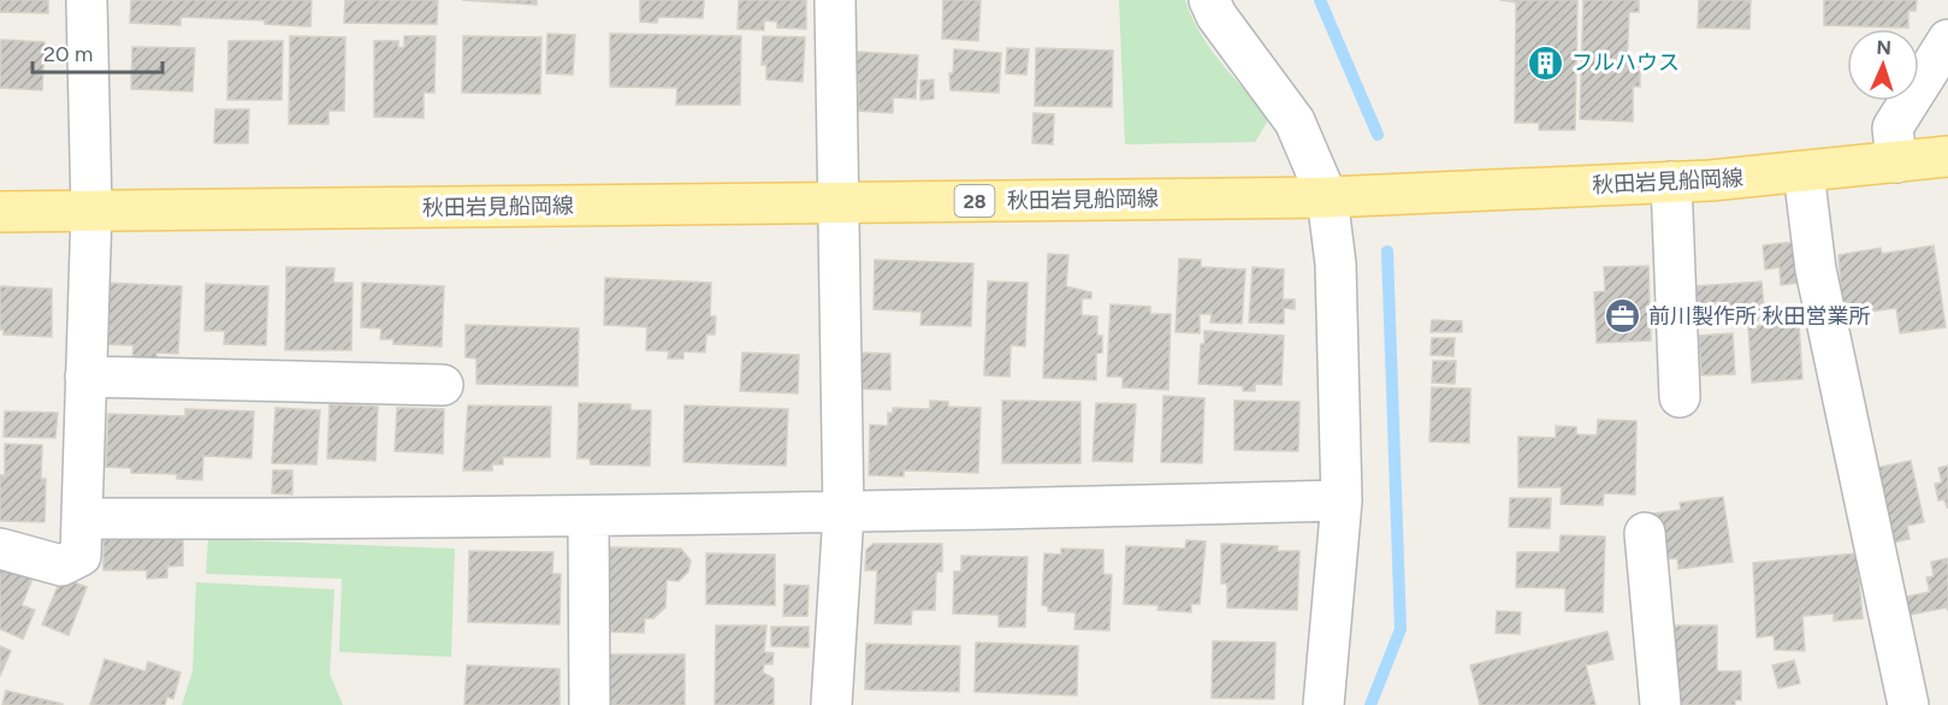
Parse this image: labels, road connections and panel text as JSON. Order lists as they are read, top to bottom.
{
  "streets": {
    "main road": ["秋田岩見船岡線", "28"]
  },
  "places": {
    "building": ["フルハウス"],
    "office": ["前川製作所 秋田営業所"]
  },
  "scale_bar": "20 m",
  "north": "top"
}
